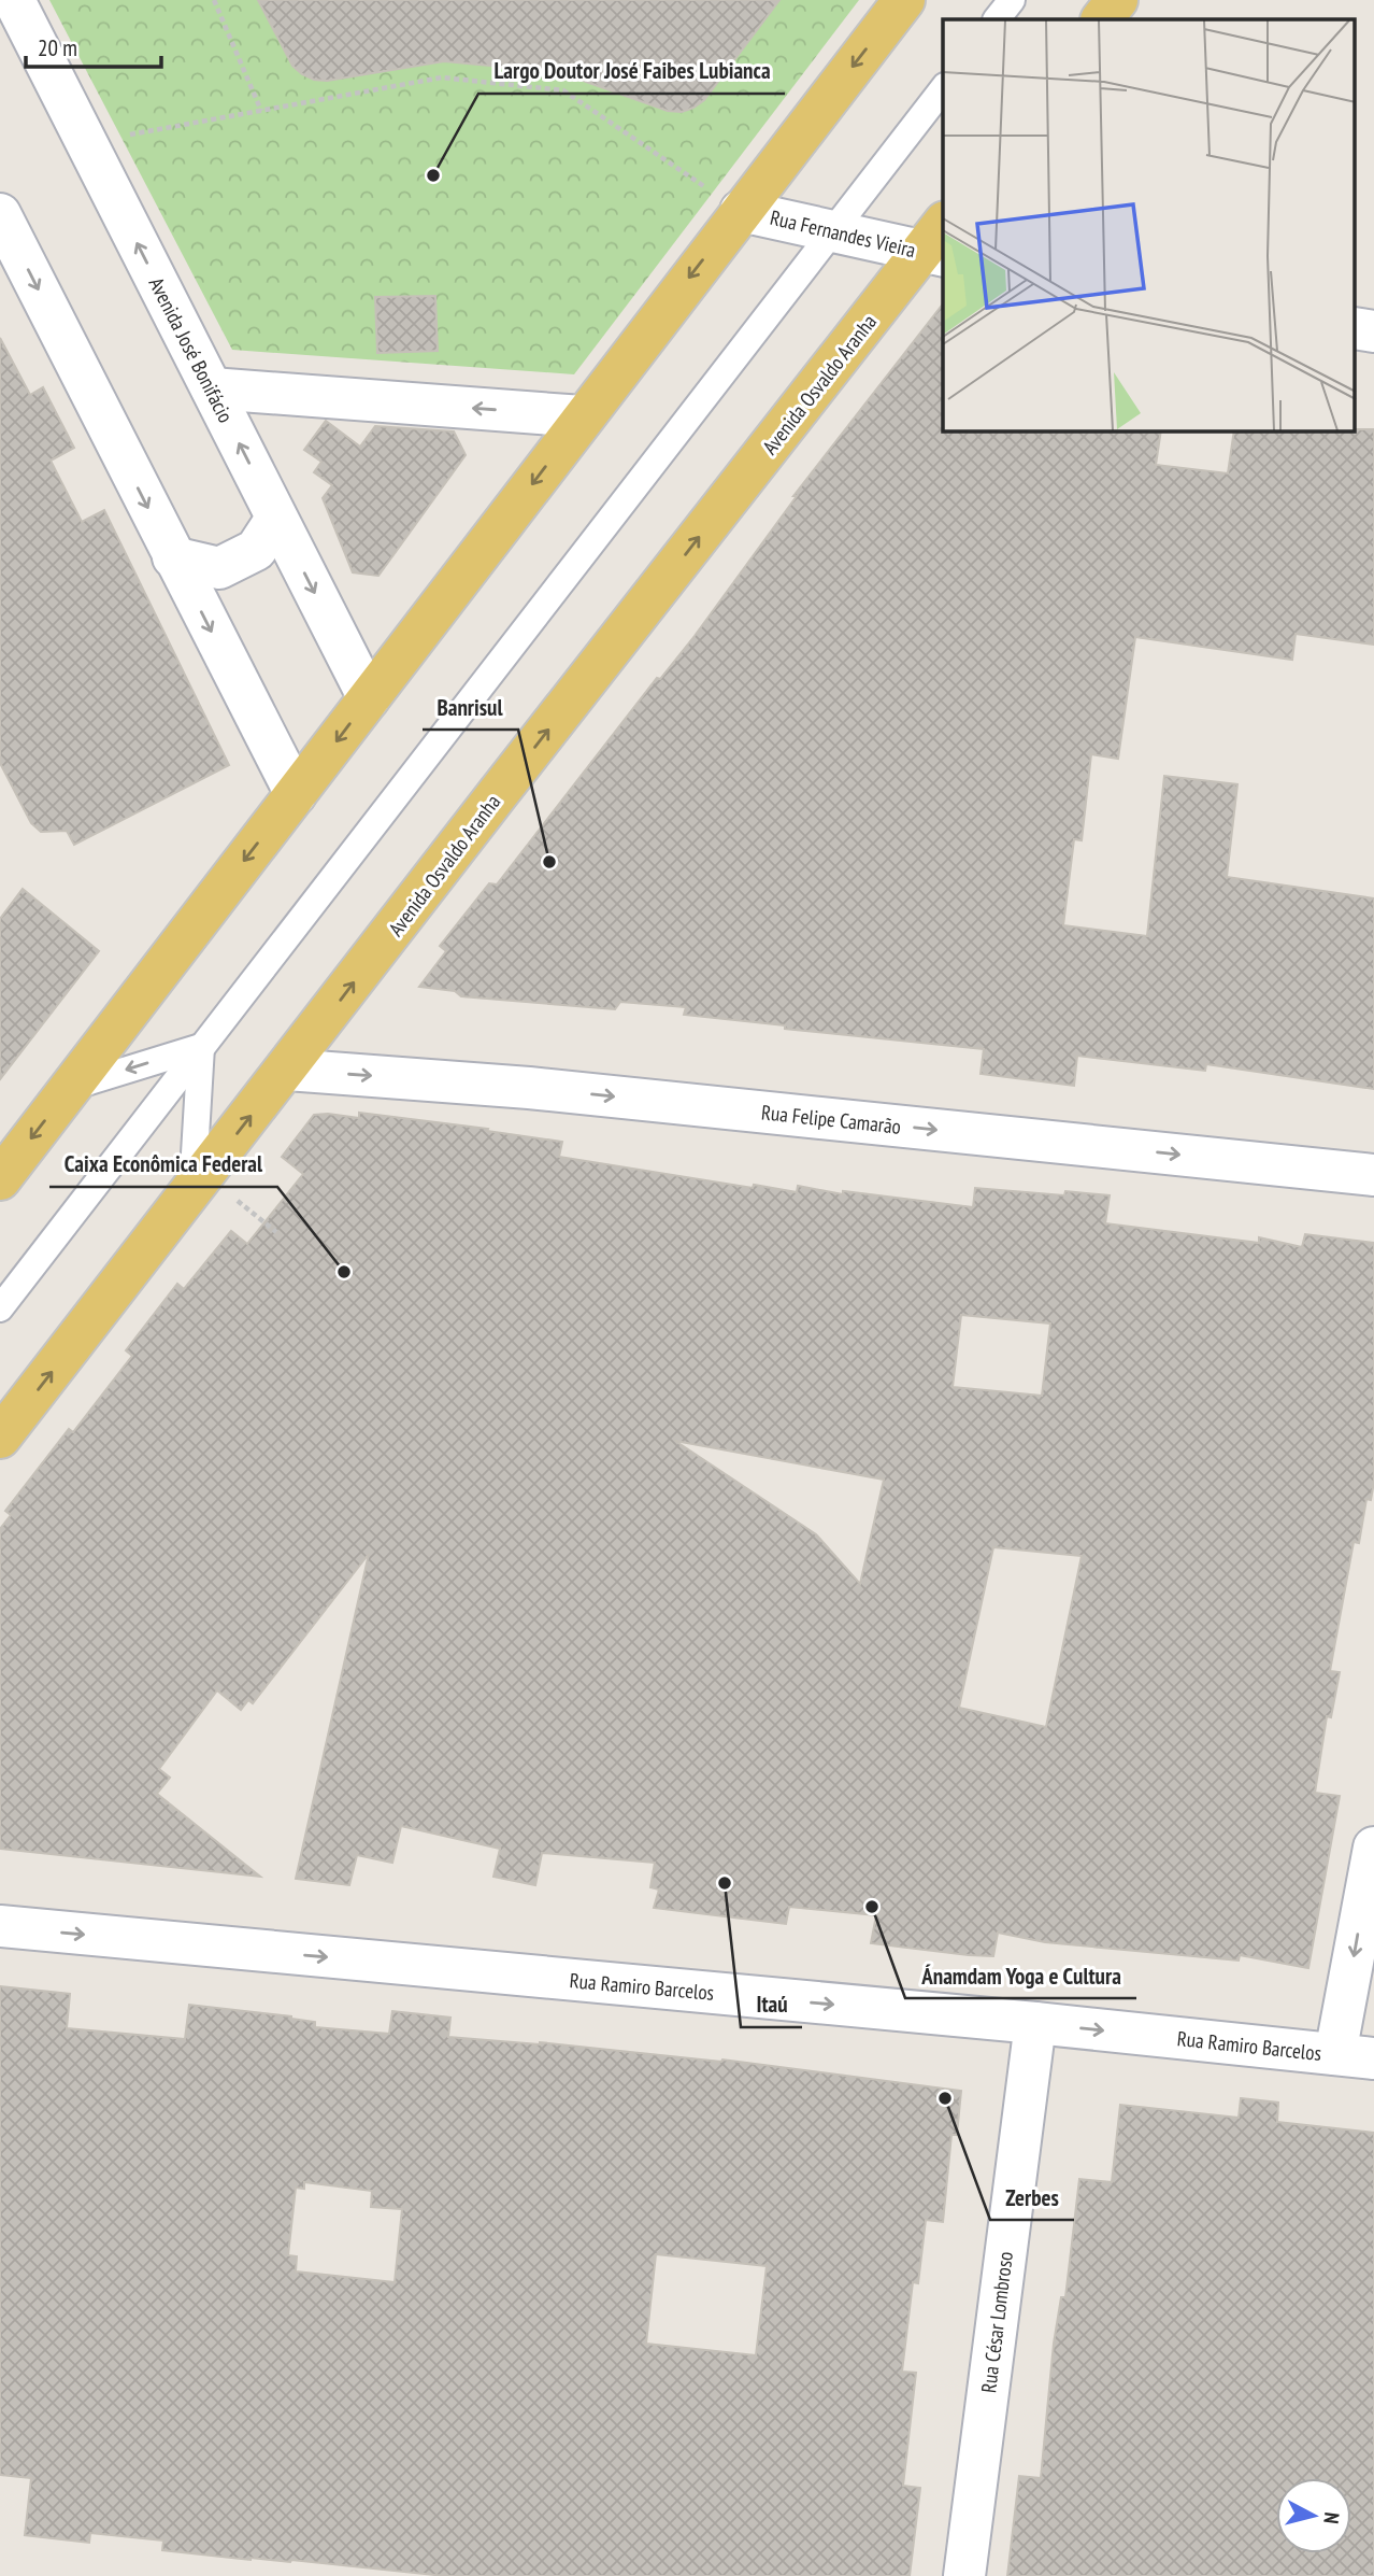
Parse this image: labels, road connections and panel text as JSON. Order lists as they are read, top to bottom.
{
  "streets": {
    "main road": ["Avenida Osvaldo Aranha"],
    "street": [
      "Rua Fernandes Vieira",
      "Avenida José Bonifácio",
      "Rua Felipe Camarão",
      "Rua Ramiro Barcelos",
      "Rua César Lombroso"
    ]
  },
  "crossings": [
    ["Rua Fernandes Vieira", "Avenida Osvaldo Aranha"],
    ["Avenida Osvaldo Aranha", "Rua Felipe Camarão"],
    ["Rua Ramiro Barcelos", "Rua César Lombroso"]
  ],
  "one_way": ["Rua Felipe Camarão", "Rua Ramiro Barcelos"],
  "places": [
    "Largo Doutor José Faibes Lubianca",
    "Banrisul",
    "Caixa Econômica Federal",
    "Itaú",
    "Ánamdam Yoga e Cultura",
    "Zerbes"
  ],
  "scale_bar": "20 m",
  "north": "right"
}
